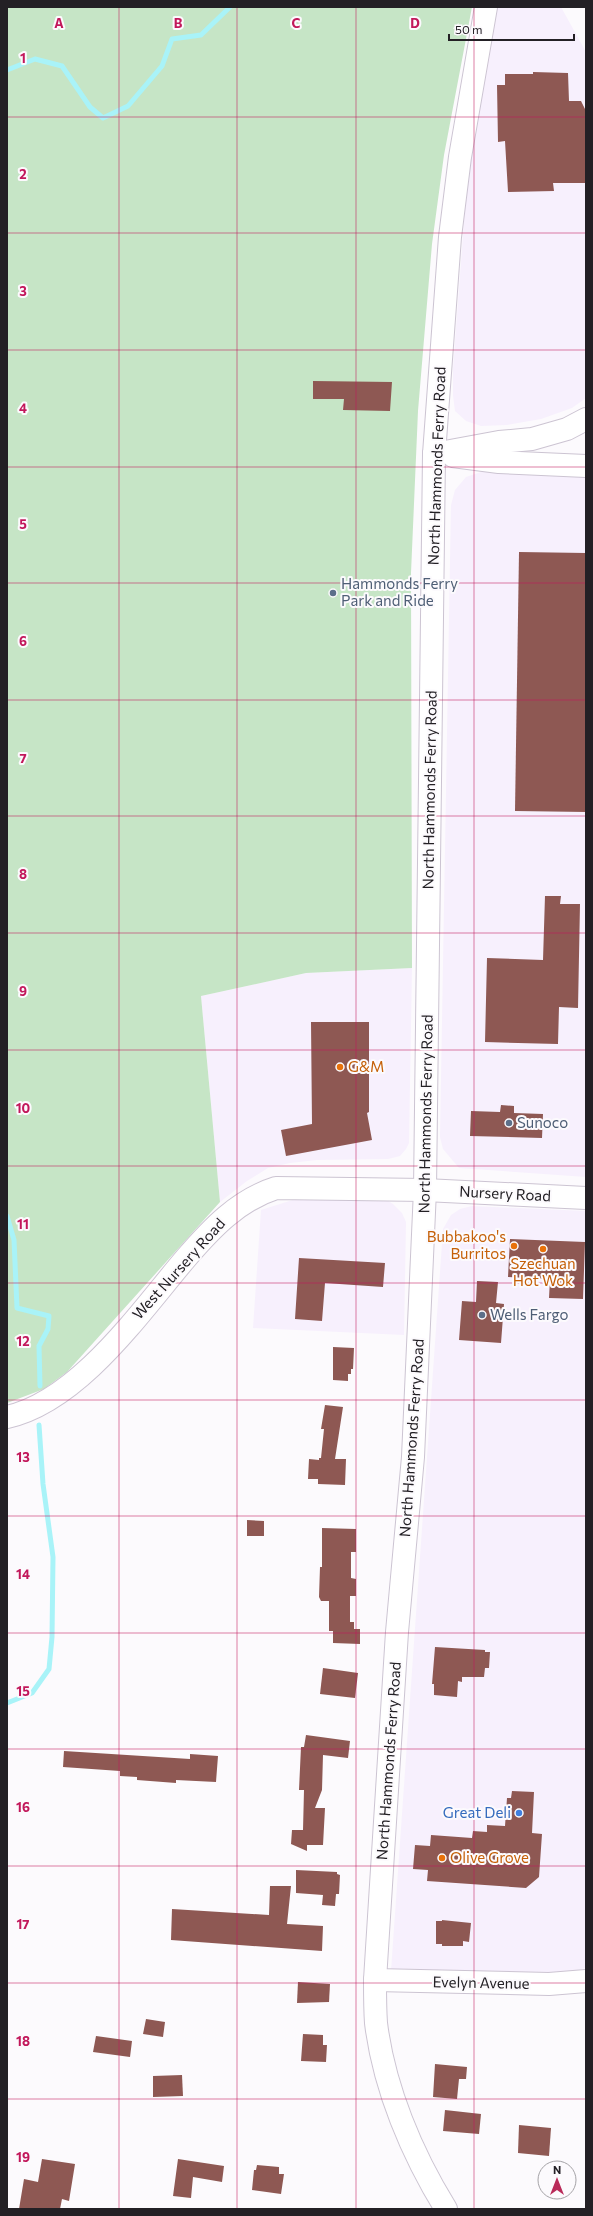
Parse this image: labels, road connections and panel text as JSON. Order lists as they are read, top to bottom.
{
  "streets": {
    "main road": [
      "North Hammonds Ferry Road",
      "Nursery Road",
      "West Nursery Road",
      "Evelyn Avenue"
    ]
  },
  "crossings": [
    ["North Hammonds Ferry Road", "Nursery Road"],
    ["North Hammonds Ferry Road", "West Nursery Road"],
    ["North Hammonds Ferry Road", "Evelyn Avenue"],
    ["Nursery Road", "West Nursery Road"]
  ],
  "places": [
    "Hammonds Ferry Park and Ride",
    "G&M",
    "Sunoco",
    "Bubbakoo's Burritos",
    "Szechuan Hot Wok",
    "Wells Fargo",
    "Great Deli",
    "Olive Grove"
  ],
  "scale_bar": "50 m",
  "north": "top",
  "grid": {
    "columns": [
      "A",
      "B",
      "C",
      "D"
    ],
    "rows": [
      "1",
      "2",
      "3",
      "4",
      "5",
      "6",
      "7",
      "8",
      "9",
      "10",
      "11",
      "12",
      "13",
      "14",
      "15",
      "16",
      "17",
      "18",
      "19"
    ]
  }
}
